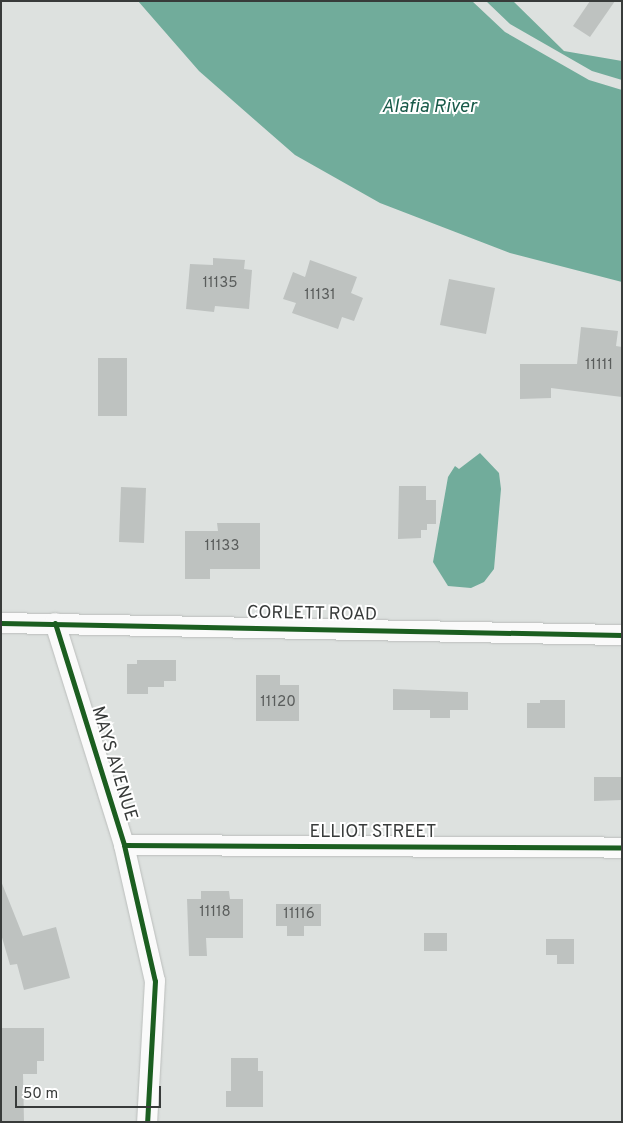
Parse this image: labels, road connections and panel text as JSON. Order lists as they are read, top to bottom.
{
  "streets": {
    "street": ["CORLETT ROAD", "MAYS AVENUE", "ELLIOT STREET"]
  },
  "crossings": [
    ["CORLETT ROAD", "MAYS AVENUE"],
    ["MAYS AVENUE", "ELLIOT STREET"]
  ],
  "water": ["Alafia River"],
  "house_numbers": [
    "11135",
    "11131",
    "11111",
    "11133",
    "11120",
    "11118",
    "11116"
  ],
  "scale_bar": "50 m"
}
